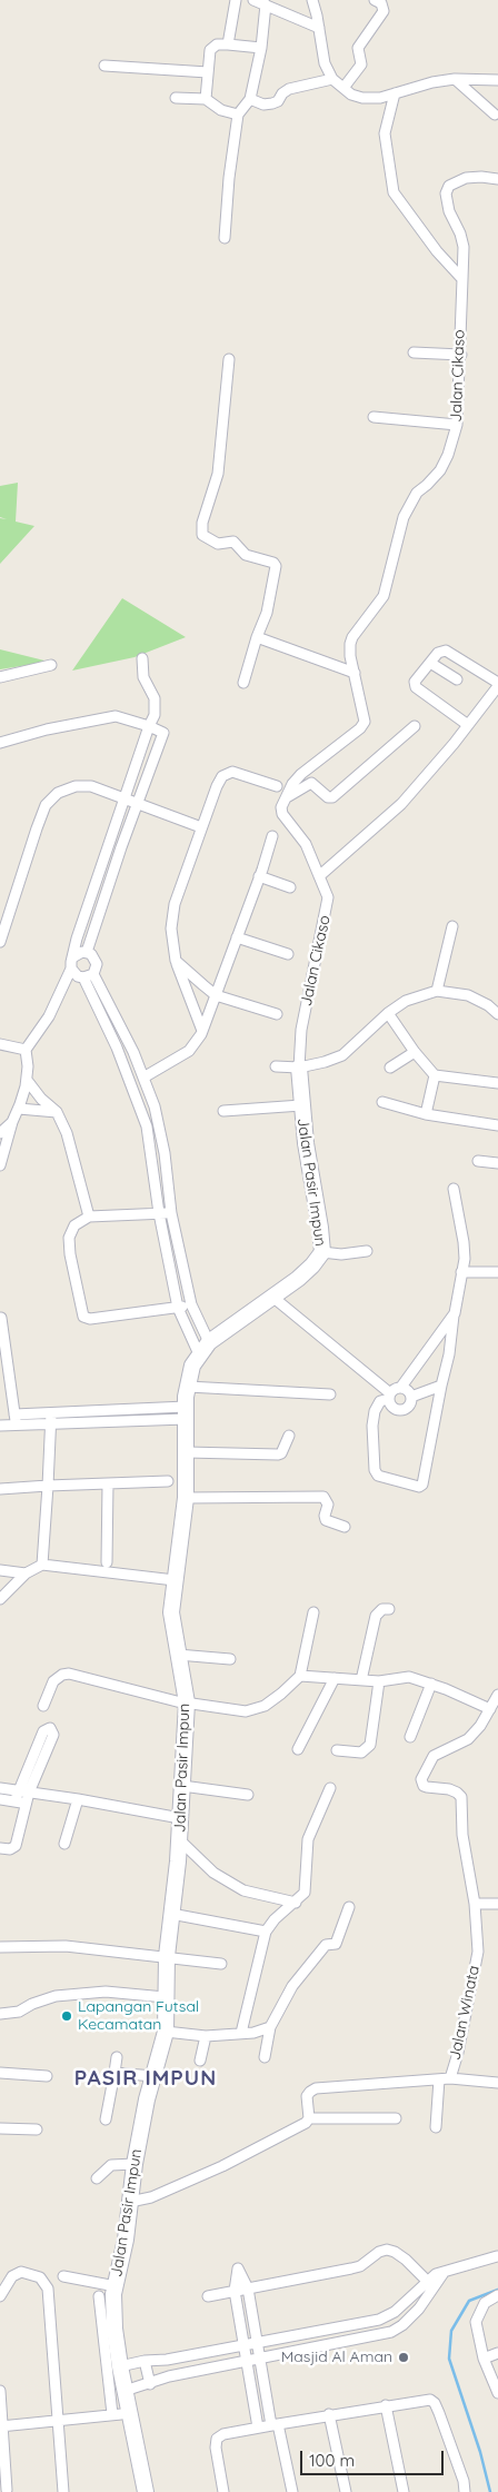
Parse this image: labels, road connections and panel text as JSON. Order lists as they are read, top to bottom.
{
  "streets": {
    "street": ["Jalan Cikaso", "Jalan Pasir Impun", "Jalan Winata"]
  },
  "crossings": [
    ["Jalan Cikaso", "Jalan Pasir Impun"]
  ],
  "districts": ["PASIR IMPUN"],
  "places": ["Lapangan Futsal Kecamatan", "Masjid Al Aman"],
  "scale_bar": "100 m"
}
